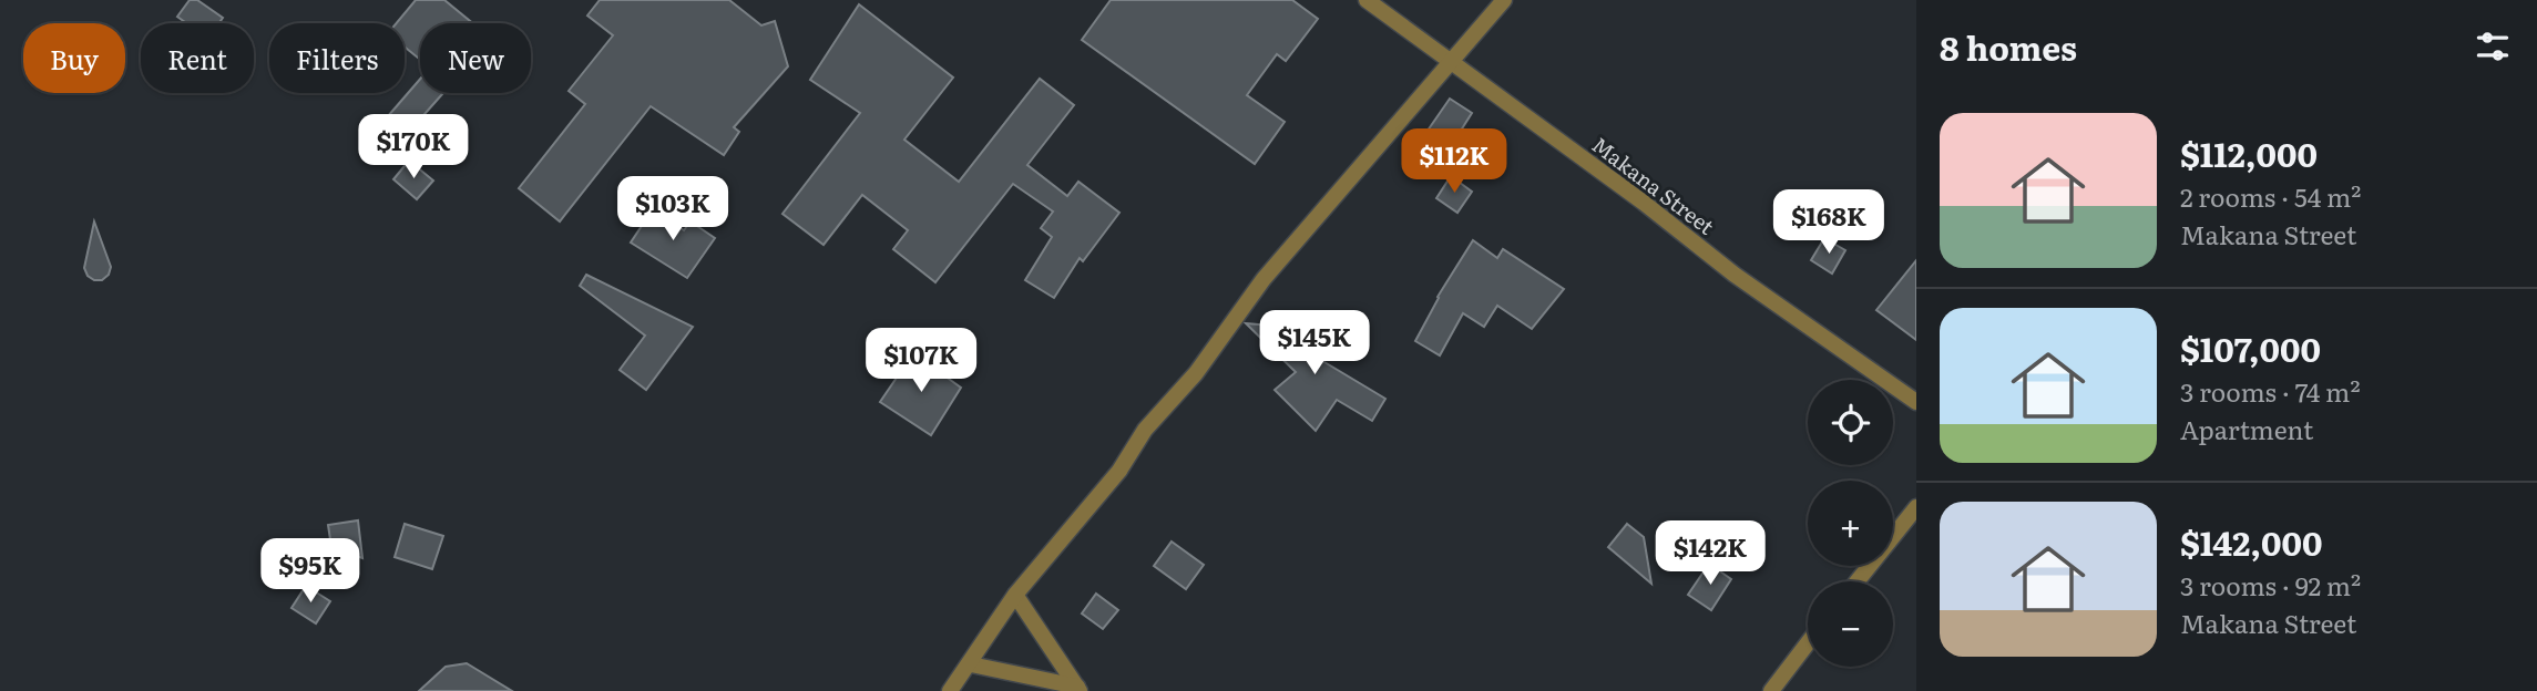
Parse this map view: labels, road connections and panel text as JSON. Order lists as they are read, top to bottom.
{
  "streets": {
    "street": ["Makana Street"]
  },
  "page": {
    "heading": "8 homes",
    "chip": [
      "Buy",
      "Rent",
      "Filters",
      "New"
    ],
    "list": [
      {
        "name": "$112,000",
        "note": "2 rooms · 54 m² · Makana Street"
      },
      {
        "name": "$107,000",
        "note": "3 rooms · 74 m² · Apartment"
      },
      {
        "name": "$142,000",
        "note": "3 rooms · 92 m² · Makana Street"
      }
    ],
    "price": [
      "$170K",
      "$112K",
      "$103K",
      "$168K",
      "$145K",
      "$107K",
      "$142K",
      "$95K"
    ],
    "map_buttons": ["+", "−"]
  }
}
